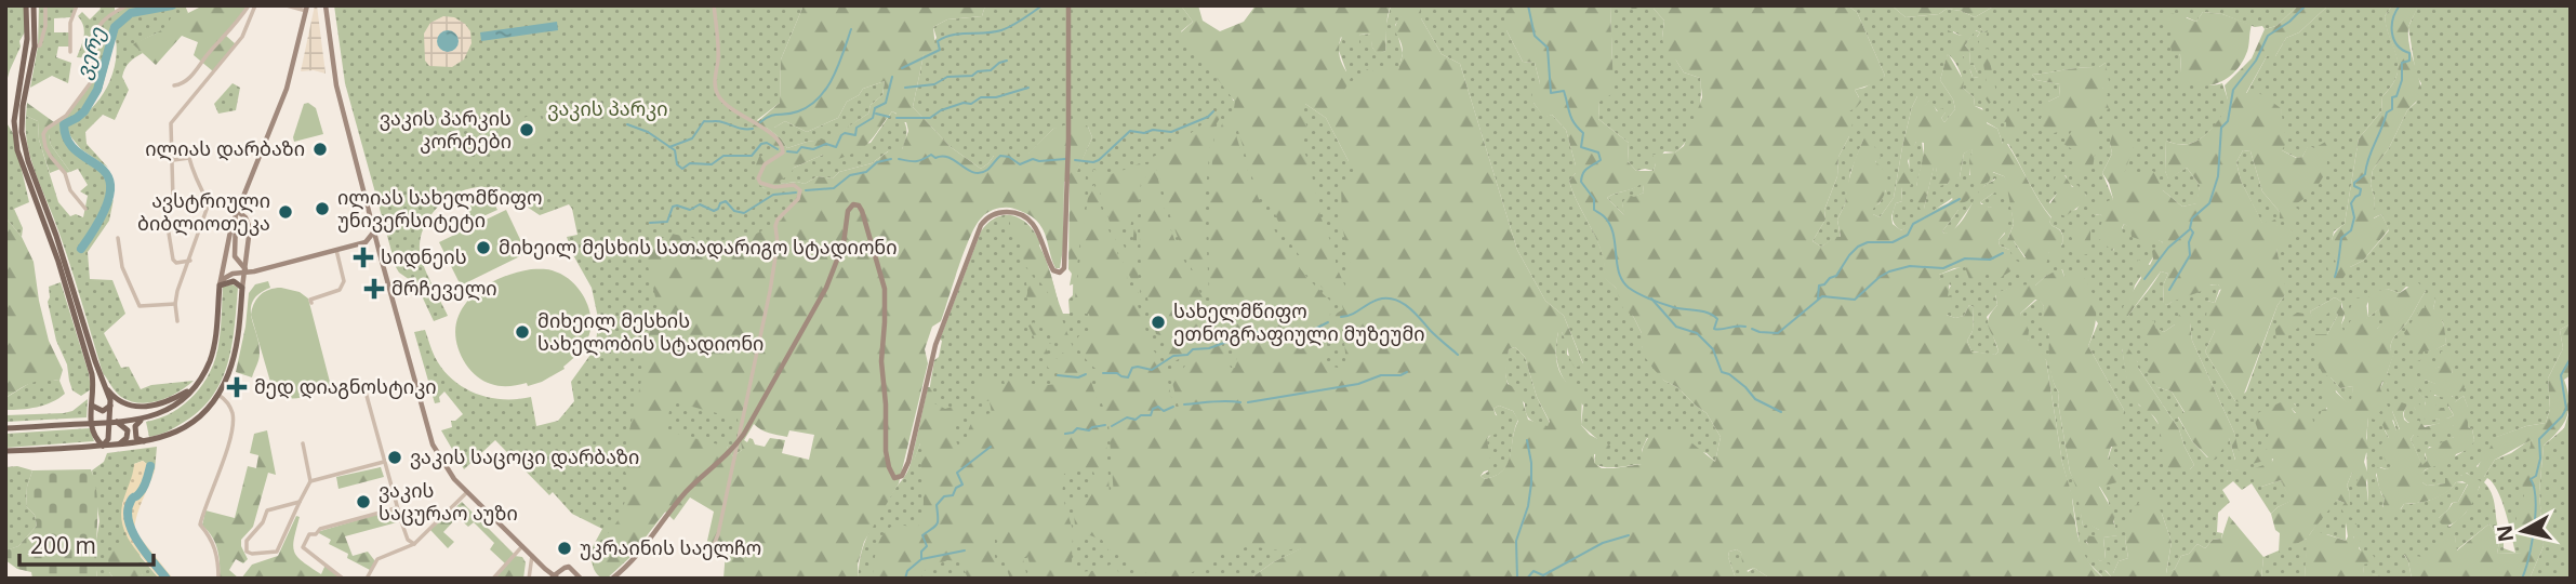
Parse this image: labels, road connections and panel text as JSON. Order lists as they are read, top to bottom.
{
  "water": ["ვერე"],
  "parks": ["ვაკის პარკი"],
  "places": {
    "other": [
      "ვაკის პარკის კორტები",
      "ილიას დარბაზი",
      "ილიას სახელმწიფო უნივერსიტეტი",
      "ავსტრიული ბიბლიოთეკა",
      "მიხეილ მესხის სათადარიგო სტადიონი",
      "სახელმწიფო ეთნოგრაფიული მუზეუმი",
      "მიხეილ მესხის სახელობის სტადიონი",
      "ვაკის საცოცი დარბაზი",
      "ვაკის საცურაო აუზი",
      "უკრაინის საელჩო"
    ],
    "health": ["სიდნეის", "მრჩეველი", "მედ დიაგნოსტიკი"]
  },
  "scale_bar": "200 m",
  "north": "left"
}
